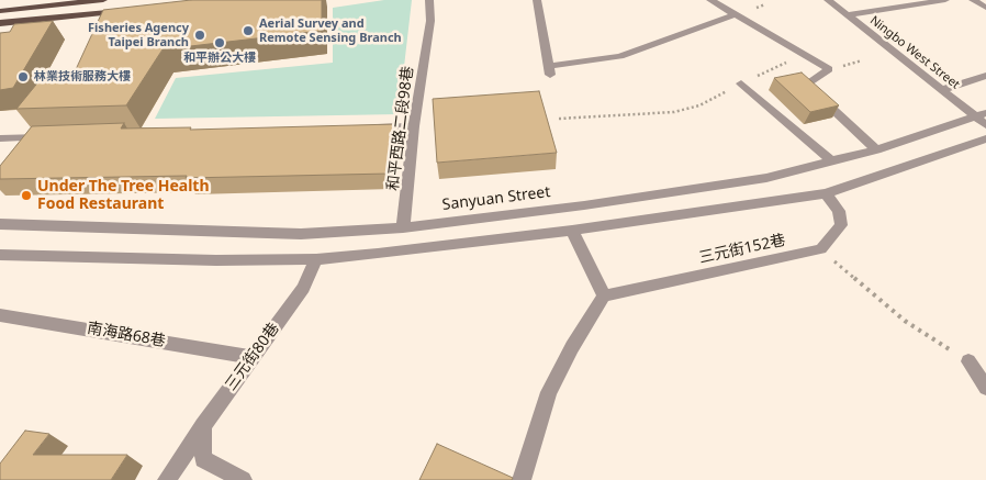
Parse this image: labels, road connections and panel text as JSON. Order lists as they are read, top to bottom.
{
  "streets": {
    "street": [
      "Ningbo West Street",
      "和平西路二段98巷",
      "Sanyuan Street",
      "三元街152巷",
      "南海路68巷",
      "三元街80巷"
    ]
  },
  "crossings": [
    ["Ningbo West Street", "Sanyuan Street"],
    ["和平西路二段98巷", "Sanyuan Street"],
    ["南海路68巷", "三元街80巷"]
  ],
  "places": [
    "Aerial Survey and Remote Sensing Branch",
    "Fisheries Agency Taipei Branch",
    "和平辦公大樓",
    "林業技術服務大樓",
    "Under The Tree Health Food Restaurant"
  ]
}
